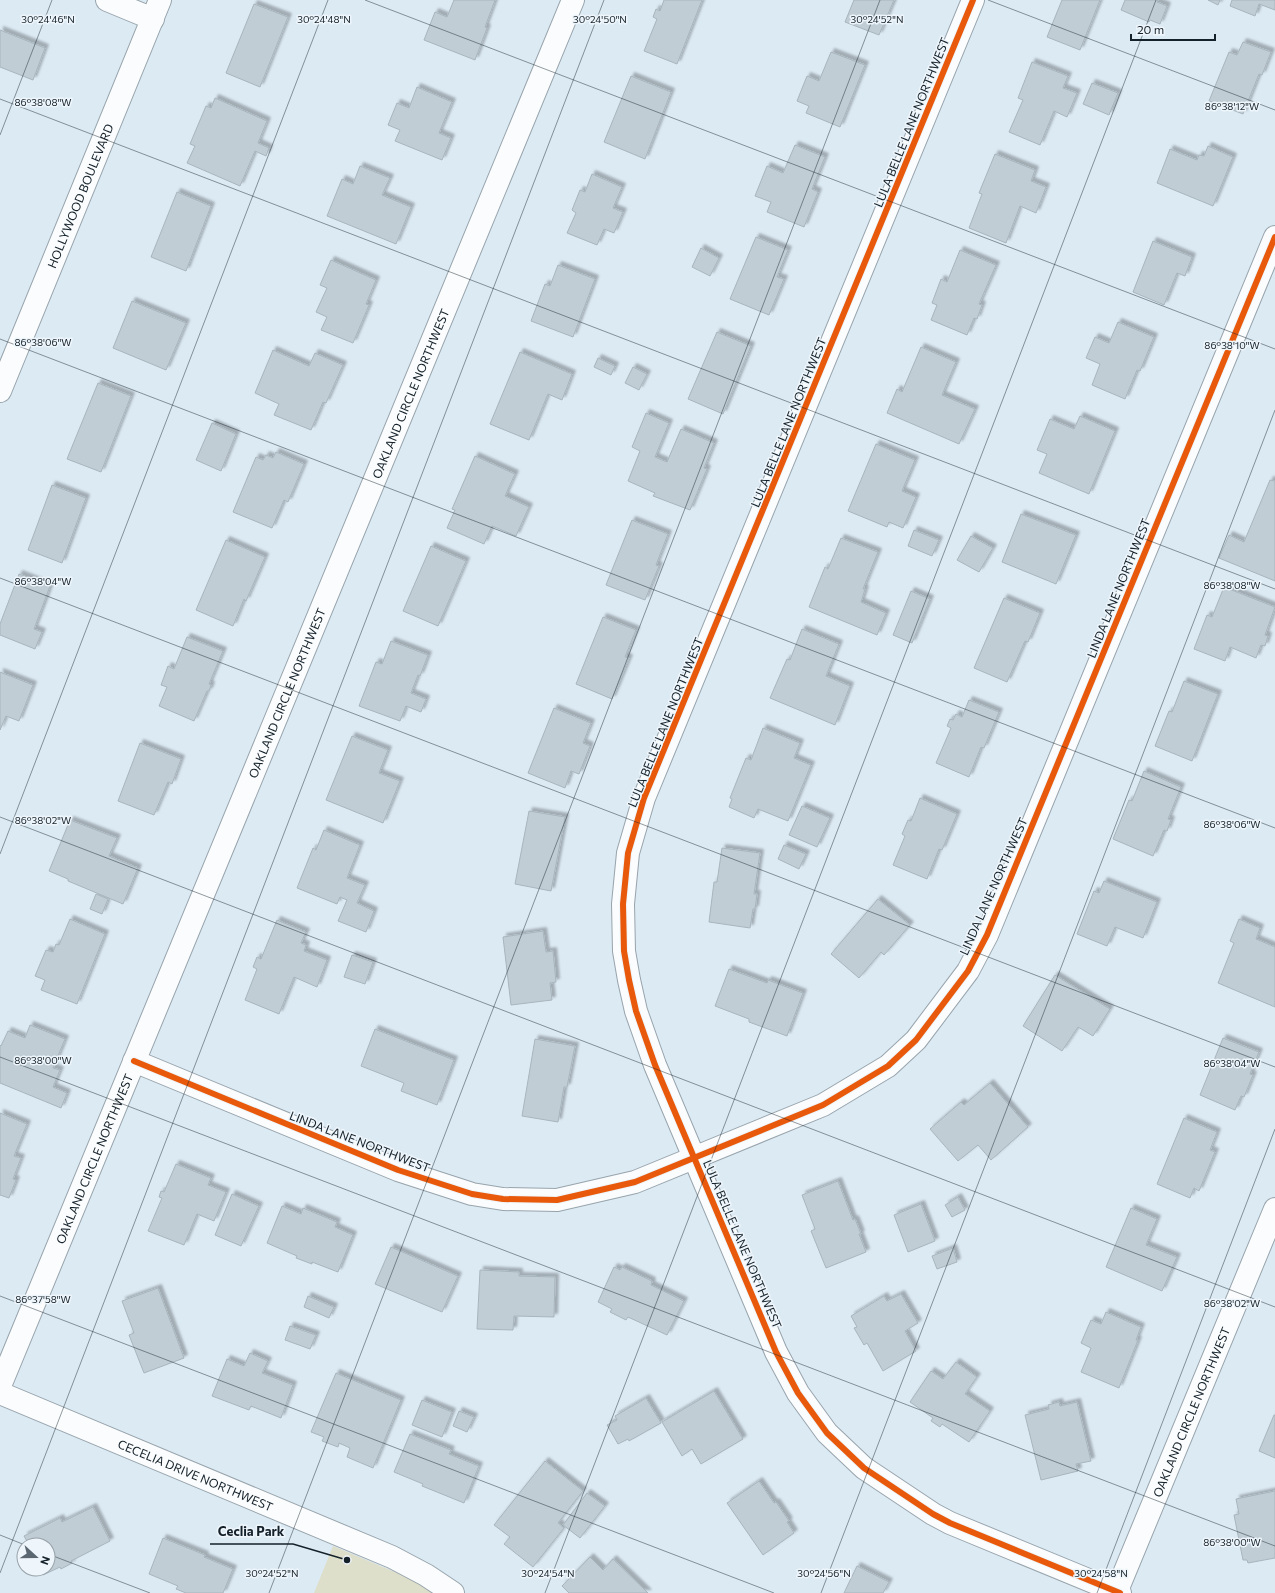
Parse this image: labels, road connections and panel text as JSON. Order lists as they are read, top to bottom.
{
  "streets": {
    "street": [
      "LULA BELLE LANE NORTHWEST",
      "HOLLYWOOD BOULEVARD",
      "OAKLAND CIRCLE NORTHWEST",
      "LINDA LANE NORTHWEST",
      "CECELIA DRIVE NORTHWEST"
    ]
  },
  "crossings": [
    ["LULA BELLE LANE NORTHWEST", "OAKLAND CIRCLE NORTHWEST"],
    ["LULA BELLE LANE NORTHWEST", "LINDA LANE NORTHWEST"],
    ["OAKLAND CIRCLE NORTHWEST", "LINDA LANE NORTHWEST"]
  ],
  "places": ["Ceclia Park"],
  "scale_bar": "20 m",
  "north": "right",
  "coordinates": [
    "30°24'46\"N",
    "30°24'48\"N",
    "30°24'50\"N",
    "30°24'52\"N",
    "86°38'08\"W",
    "86°38'12\"W",
    "86°38'06\"W",
    "86°38'10\"W",
    "86°38'04\"W",
    "86°38'02\"W",
    "86°38'00\"W",
    "86°37'58\"W",
    "30°24'54\"N",
    "30°24'56\"N",
    "30°24'58\"N"
  ]
}
